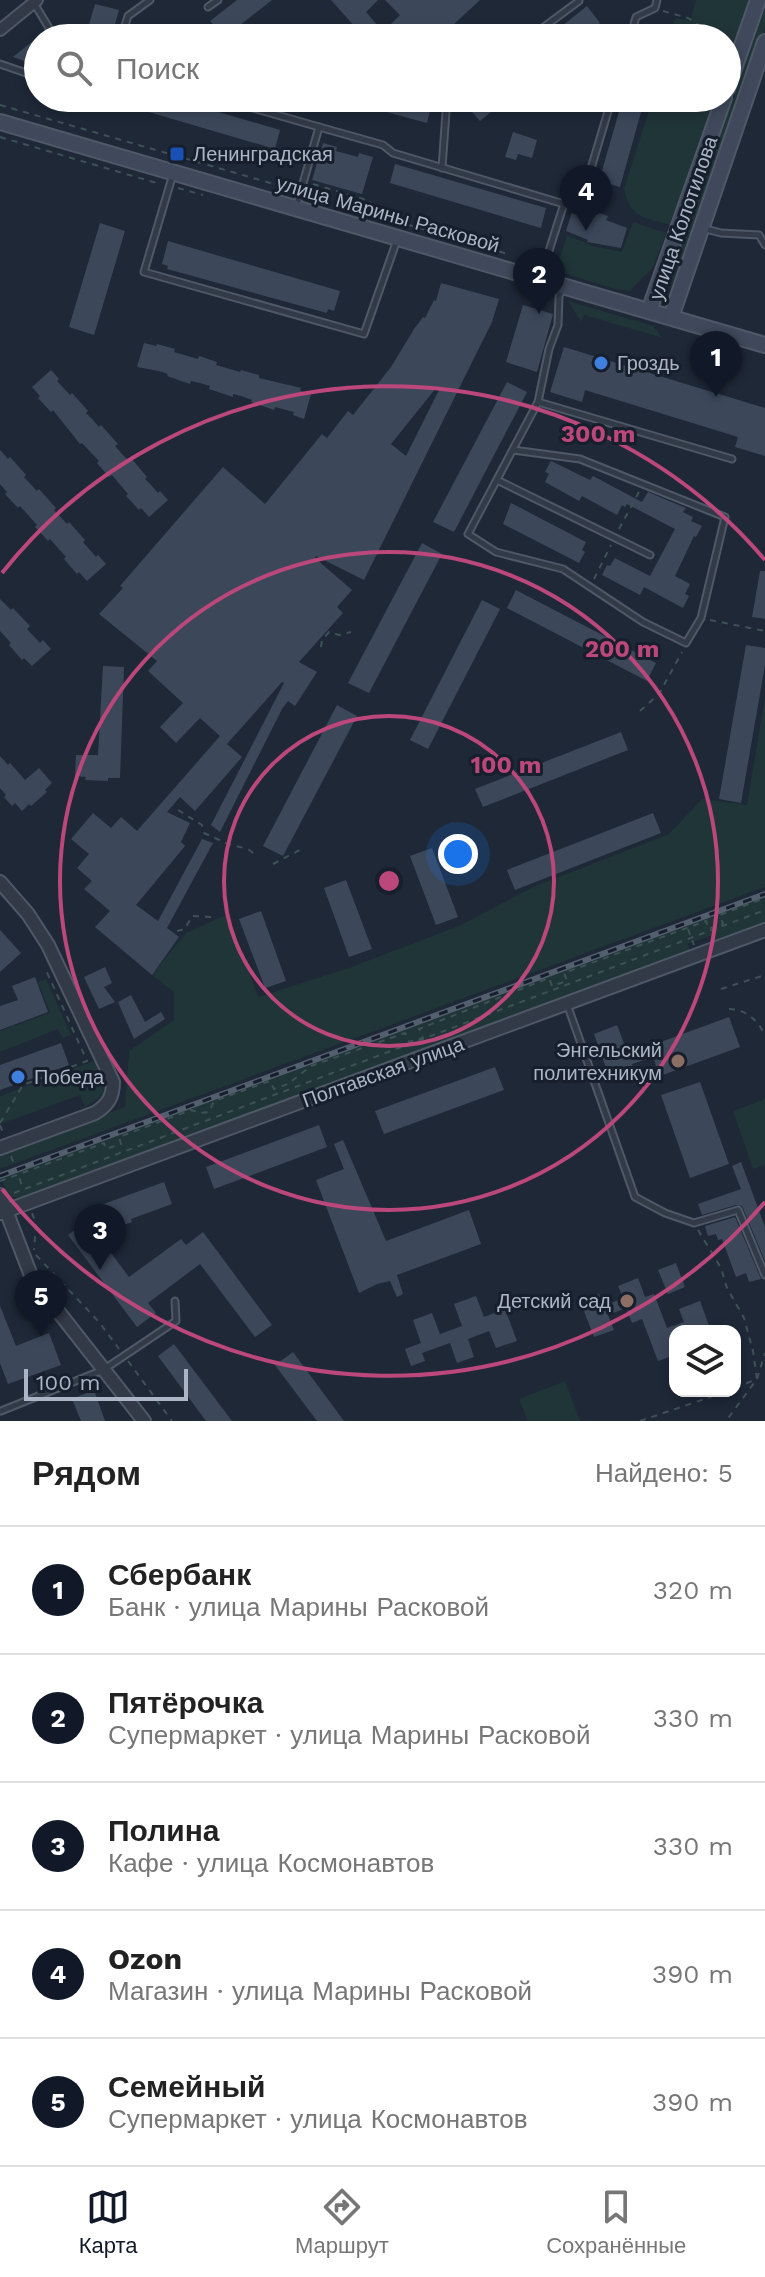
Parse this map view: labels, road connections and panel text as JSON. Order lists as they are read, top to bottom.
{
  "streets": {
    "main road": ["улица Марины Расковой", "улица Колотилова"],
    "street": ["Полтавская улица"]
  },
  "crossings": [
    ["улица Марины Расковой", "улица Колотилова"]
  ],
  "places": {
    "transit": ["Ленинградская"],
    "other": [
      "Гроздь",
      "Энгельский политехникум",
      "Победа",
      "Детский сад"
    ]
  },
  "scale_bar": "100 m",
  "page": {
    "search": "Поиск",
    "pins": [
      "4",
      "2",
      "1",
      "3",
      "5"
    ],
    "scale": "100 m",
    "heading": ["Рядом", "Найдено: 5"],
    "list": [
      {
        "mark": "1",
        "name": "Сбербанк",
        "note": "Банк · улица Марины Расковой",
        "value": "320 m"
      },
      {
        "mark": "2",
        "name": "Пятёрочка",
        "note": "Супермаркет · улица Марины Расковой",
        "value": "330 m"
      },
      {
        "mark": "3",
        "name": "Полина",
        "note": "Кафе · улица Космонавтов",
        "value": "330 m"
      },
      {
        "mark": "4",
        "name": "Ozon",
        "note": "Магазин · улица Марины Расковой",
        "value": "390 m"
      },
      {
        "mark": "5",
        "name": "Семейный",
        "note": "Супермаркет · улица Космонавтов",
        "value": "390 m"
      }
    ],
    "nav": ["Карта", "Маршрут", "Сохранённые"]
  },
  "rings": ["300 m", "200 m", "100 m"]
}
